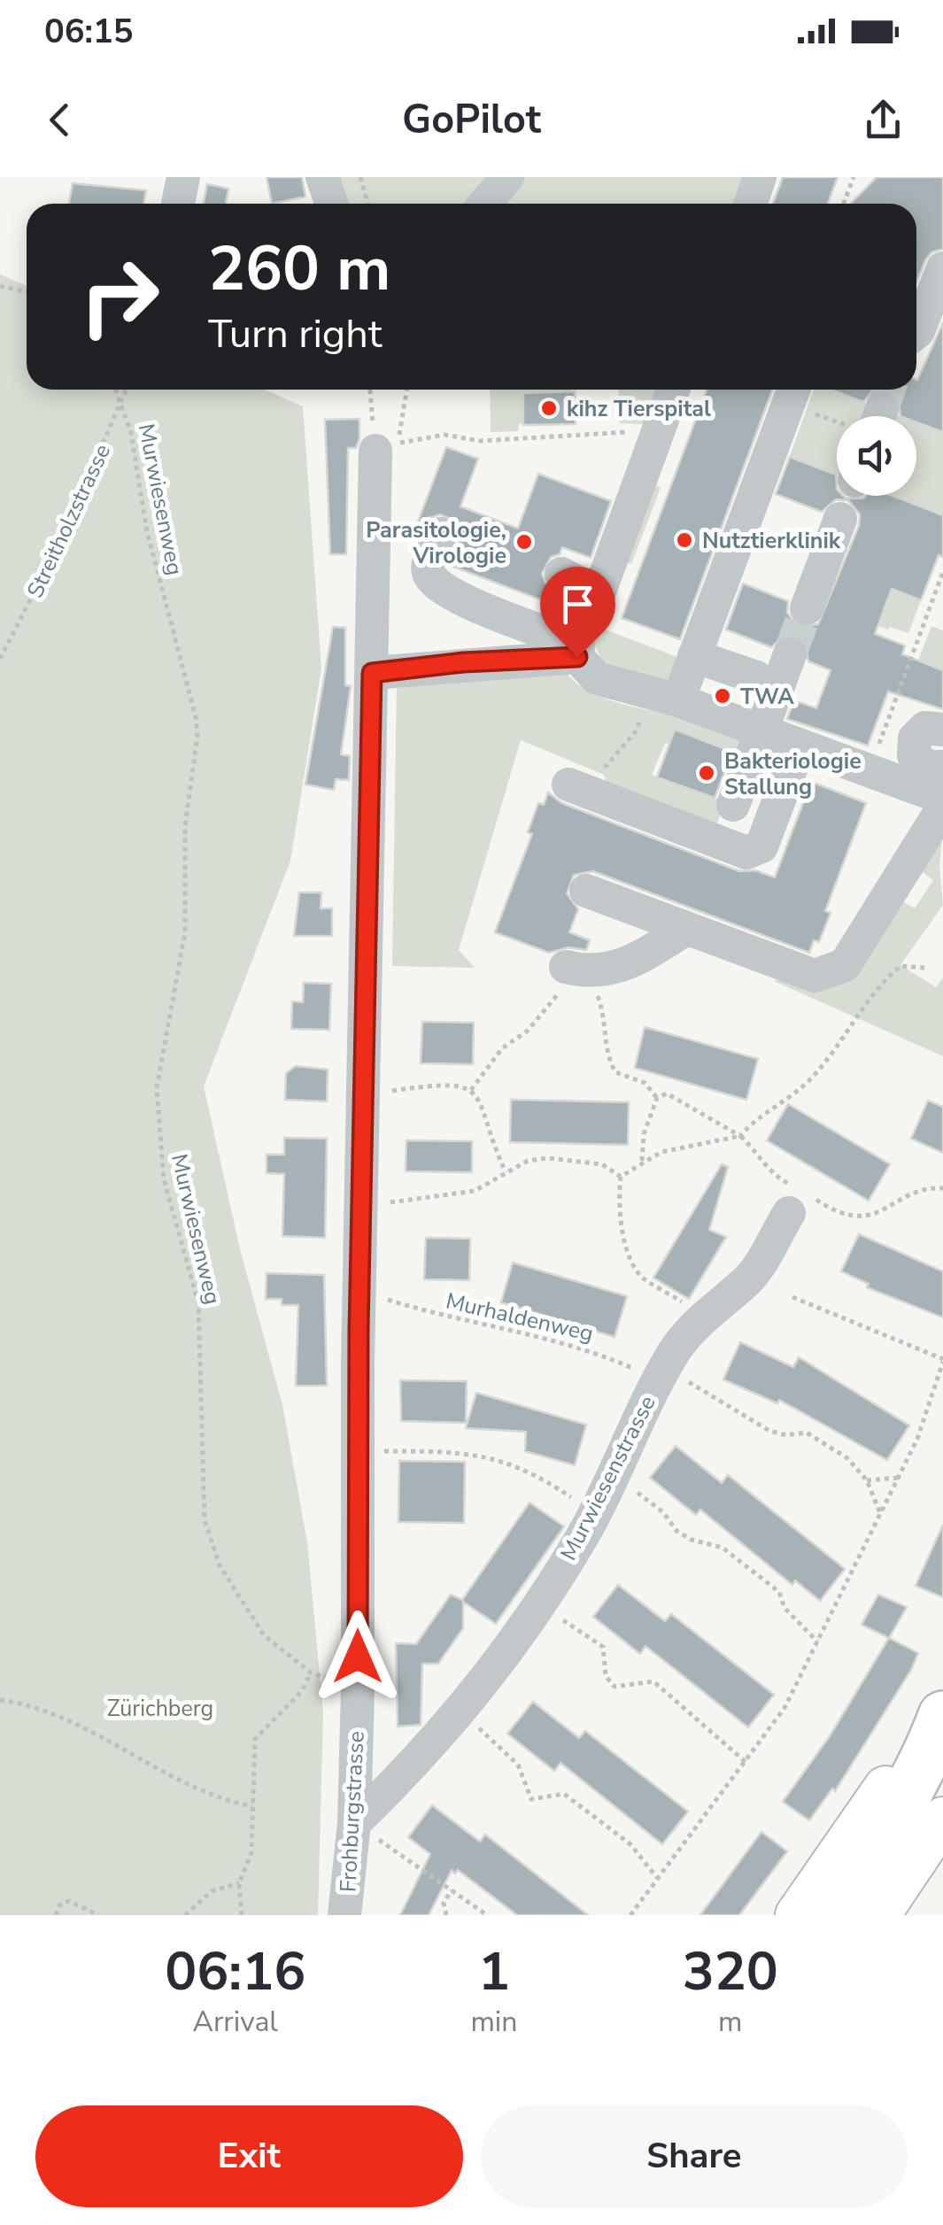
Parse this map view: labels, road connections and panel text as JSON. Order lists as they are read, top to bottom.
{
  "streets": {
    "street": ["Murwiesenstrasse", "Frohburgstrasse"],
    "path": ["Murwiesenweg", "Streitholzstrasse", "Murhaldenweg"]
  },
  "crossings": [
    ["Murwiesenweg", "Streitholzstrasse"],
    ["Murwiesenweg", "Frohburgstrasse"],
    ["Murwiesenstrasse", "Frohburgstrasse"]
  ],
  "parks": ["Zürichberg"],
  "places": [
    "kihz Tierspital",
    "Nutztierklinik",
    "Parasitologie, Virologie",
    "TWA",
    "Bakteriologie Stallung"
  ],
  "page": {
    "status": "06:15",
    "header": "GoPilot",
    "turn": ["260 m", "Turn right"],
    "eta": [
      "06:16",
      "Arrival",
      "1",
      "min",
      "320",
      "m"
    ],
    "buttons": ["Exit", "Share"]
  }
}
